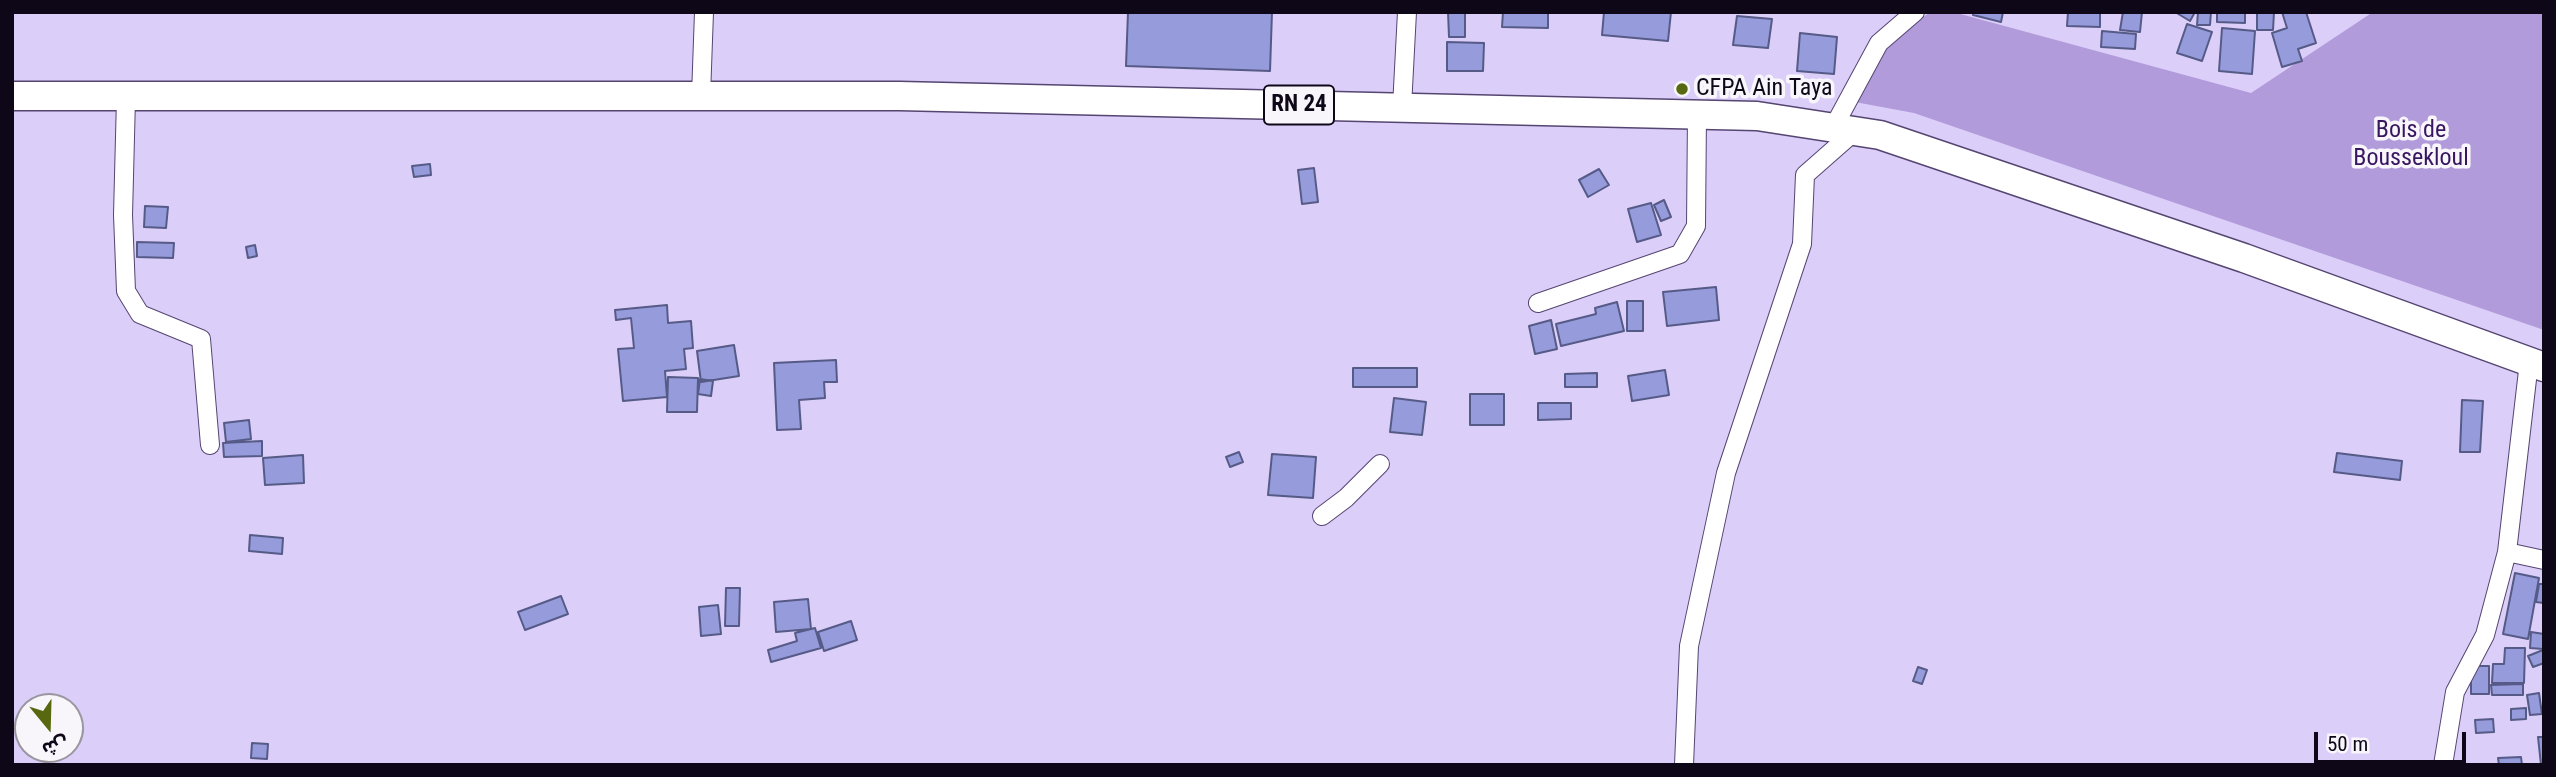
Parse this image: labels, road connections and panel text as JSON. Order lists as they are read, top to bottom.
{
  "streets": {
    "main road": ["RN 24"]
  },
  "parks": ["Bois de Boussekloul"],
  "places": ["CFPA Ain Taya"],
  "scale_bar": "50 m",
  "north": "bottom"
}
